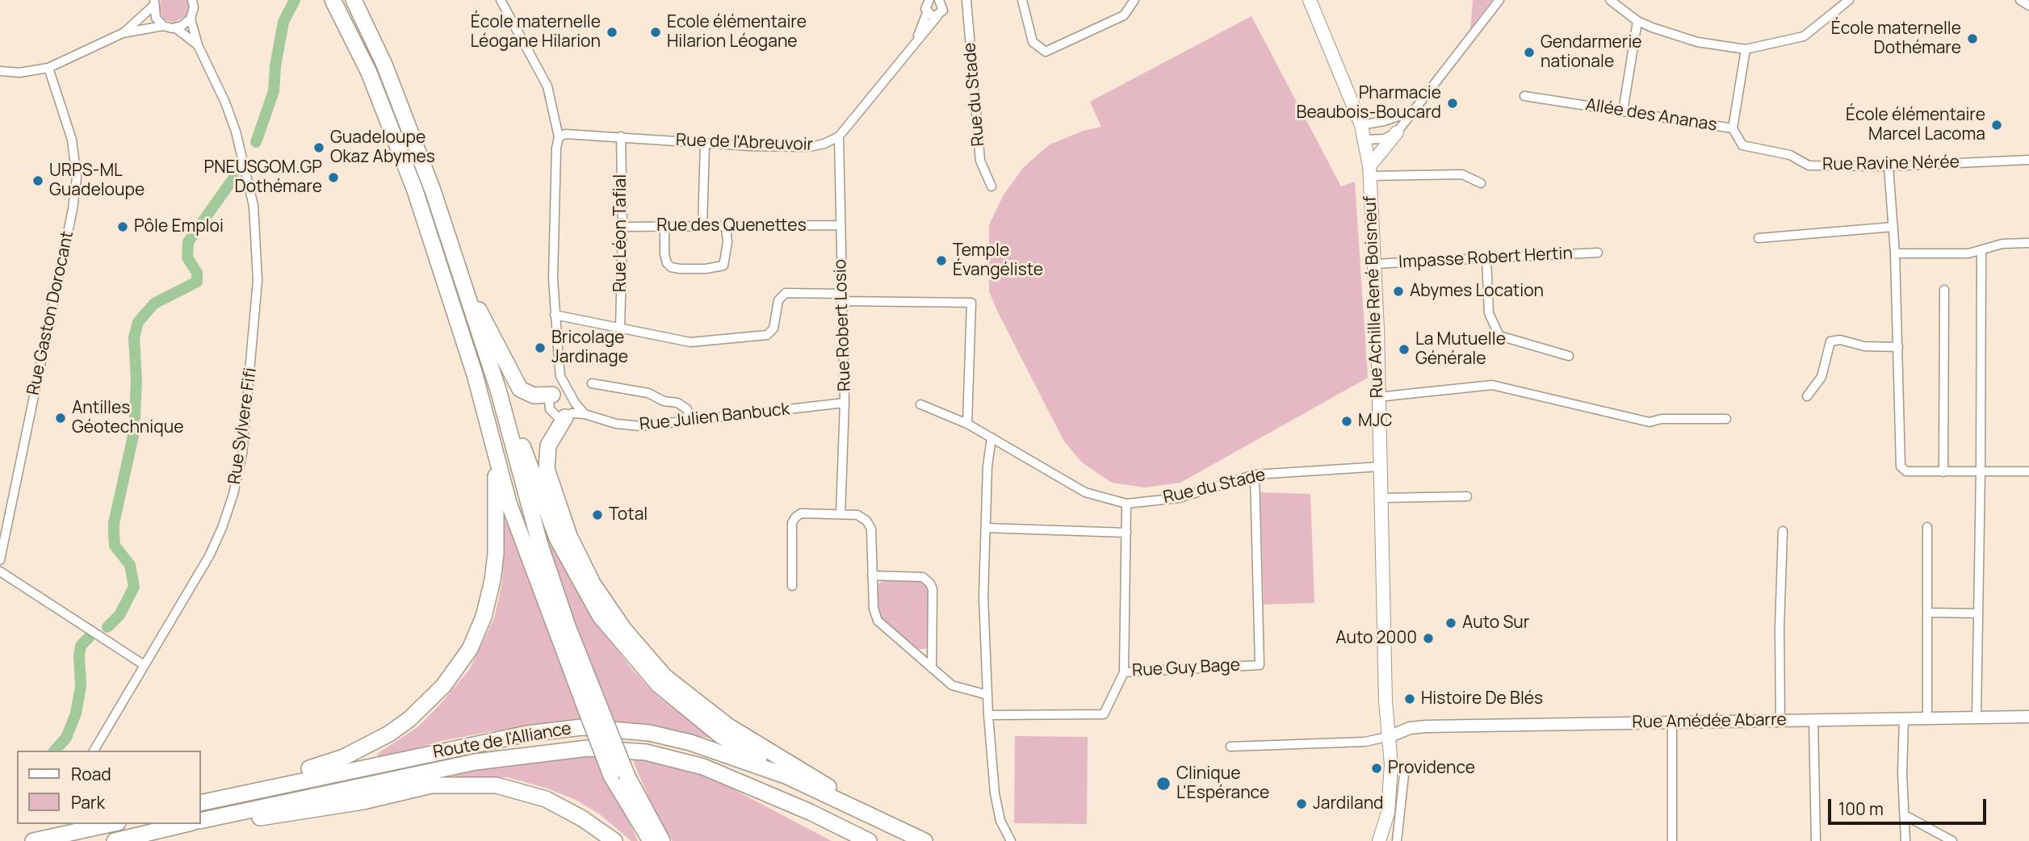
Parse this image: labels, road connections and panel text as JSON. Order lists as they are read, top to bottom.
{
  "streets": {
    "highway": ["Route de l'Alliance"],
    "main road": ["Rue Achille René Boisneuf"],
    "street": [
      "Rue du Stade",
      "Allée des Ananas",
      "Rue de l'Abreuvoir",
      "Rue Ravine Nérée",
      "Rue des Quenettes",
      "Rue Léon Tafial",
      "Impasse Robert Hertin",
      "Rue Gaston Dorocant",
      "Rue Robert Losio",
      "Rue Julien Banbuck",
      "Rue Sylvere Fifi",
      "Rue Guy Bage",
      "Rue Amédée Abarre"
    ]
  },
  "crossings": [
    ["Rue du Stade", "Rue Achille René Boisneuf"],
    ["Rue du Stade", "Rue Guy Bage"],
    ["Allée des Ananas", "Rue Ravine Nérée"],
    ["Rue de l'Abreuvoir", "Rue Léon Tafial"],
    ["Rue de l'Abreuvoir", "Rue Robert Losio"],
    ["Rue des Quenettes", "Rue Léon Tafial"],
    ["Rue des Quenettes", "Rue Robert Losio"],
    ["Impasse Robert Hertin", "Rue Achille René Boisneuf"],
    ["Rue Achille René Boisneuf", "Rue Amédée Abarre"],
    ["Rue Robert Losio", "Rue Julien Banbuck"]
  ],
  "places": [
    "École maternelle Léogane Hilarion",
    "Ecole élémentaire Hilarion Léogane",
    "École maternelle Dothémare",
    "Gendarmerie nationale",
    "Pharmacie Beaubois-Boucard",
    "École élémentaire Marcel Lacoma",
    "Guadeloupe Okaz Abymes",
    "PNEUSGOM.GP Dothémare",
    "URPS-ML Guadeloupe",
    "Pôle Emploi",
    "Temple Évangéliste",
    "Abymes Location",
    "Bricolage Jardinage",
    "La Mutuelle Générale",
    "Antilles Géotechnique",
    "MJC",
    "Total",
    "Auto Sur",
    "Auto 2000",
    "Histoire De Blés",
    "Providence",
    "Clinique L'Espérance",
    "Jardiland"
  ],
  "legend": ["Road", "Park"],
  "scale_bar": "100 m"
}
